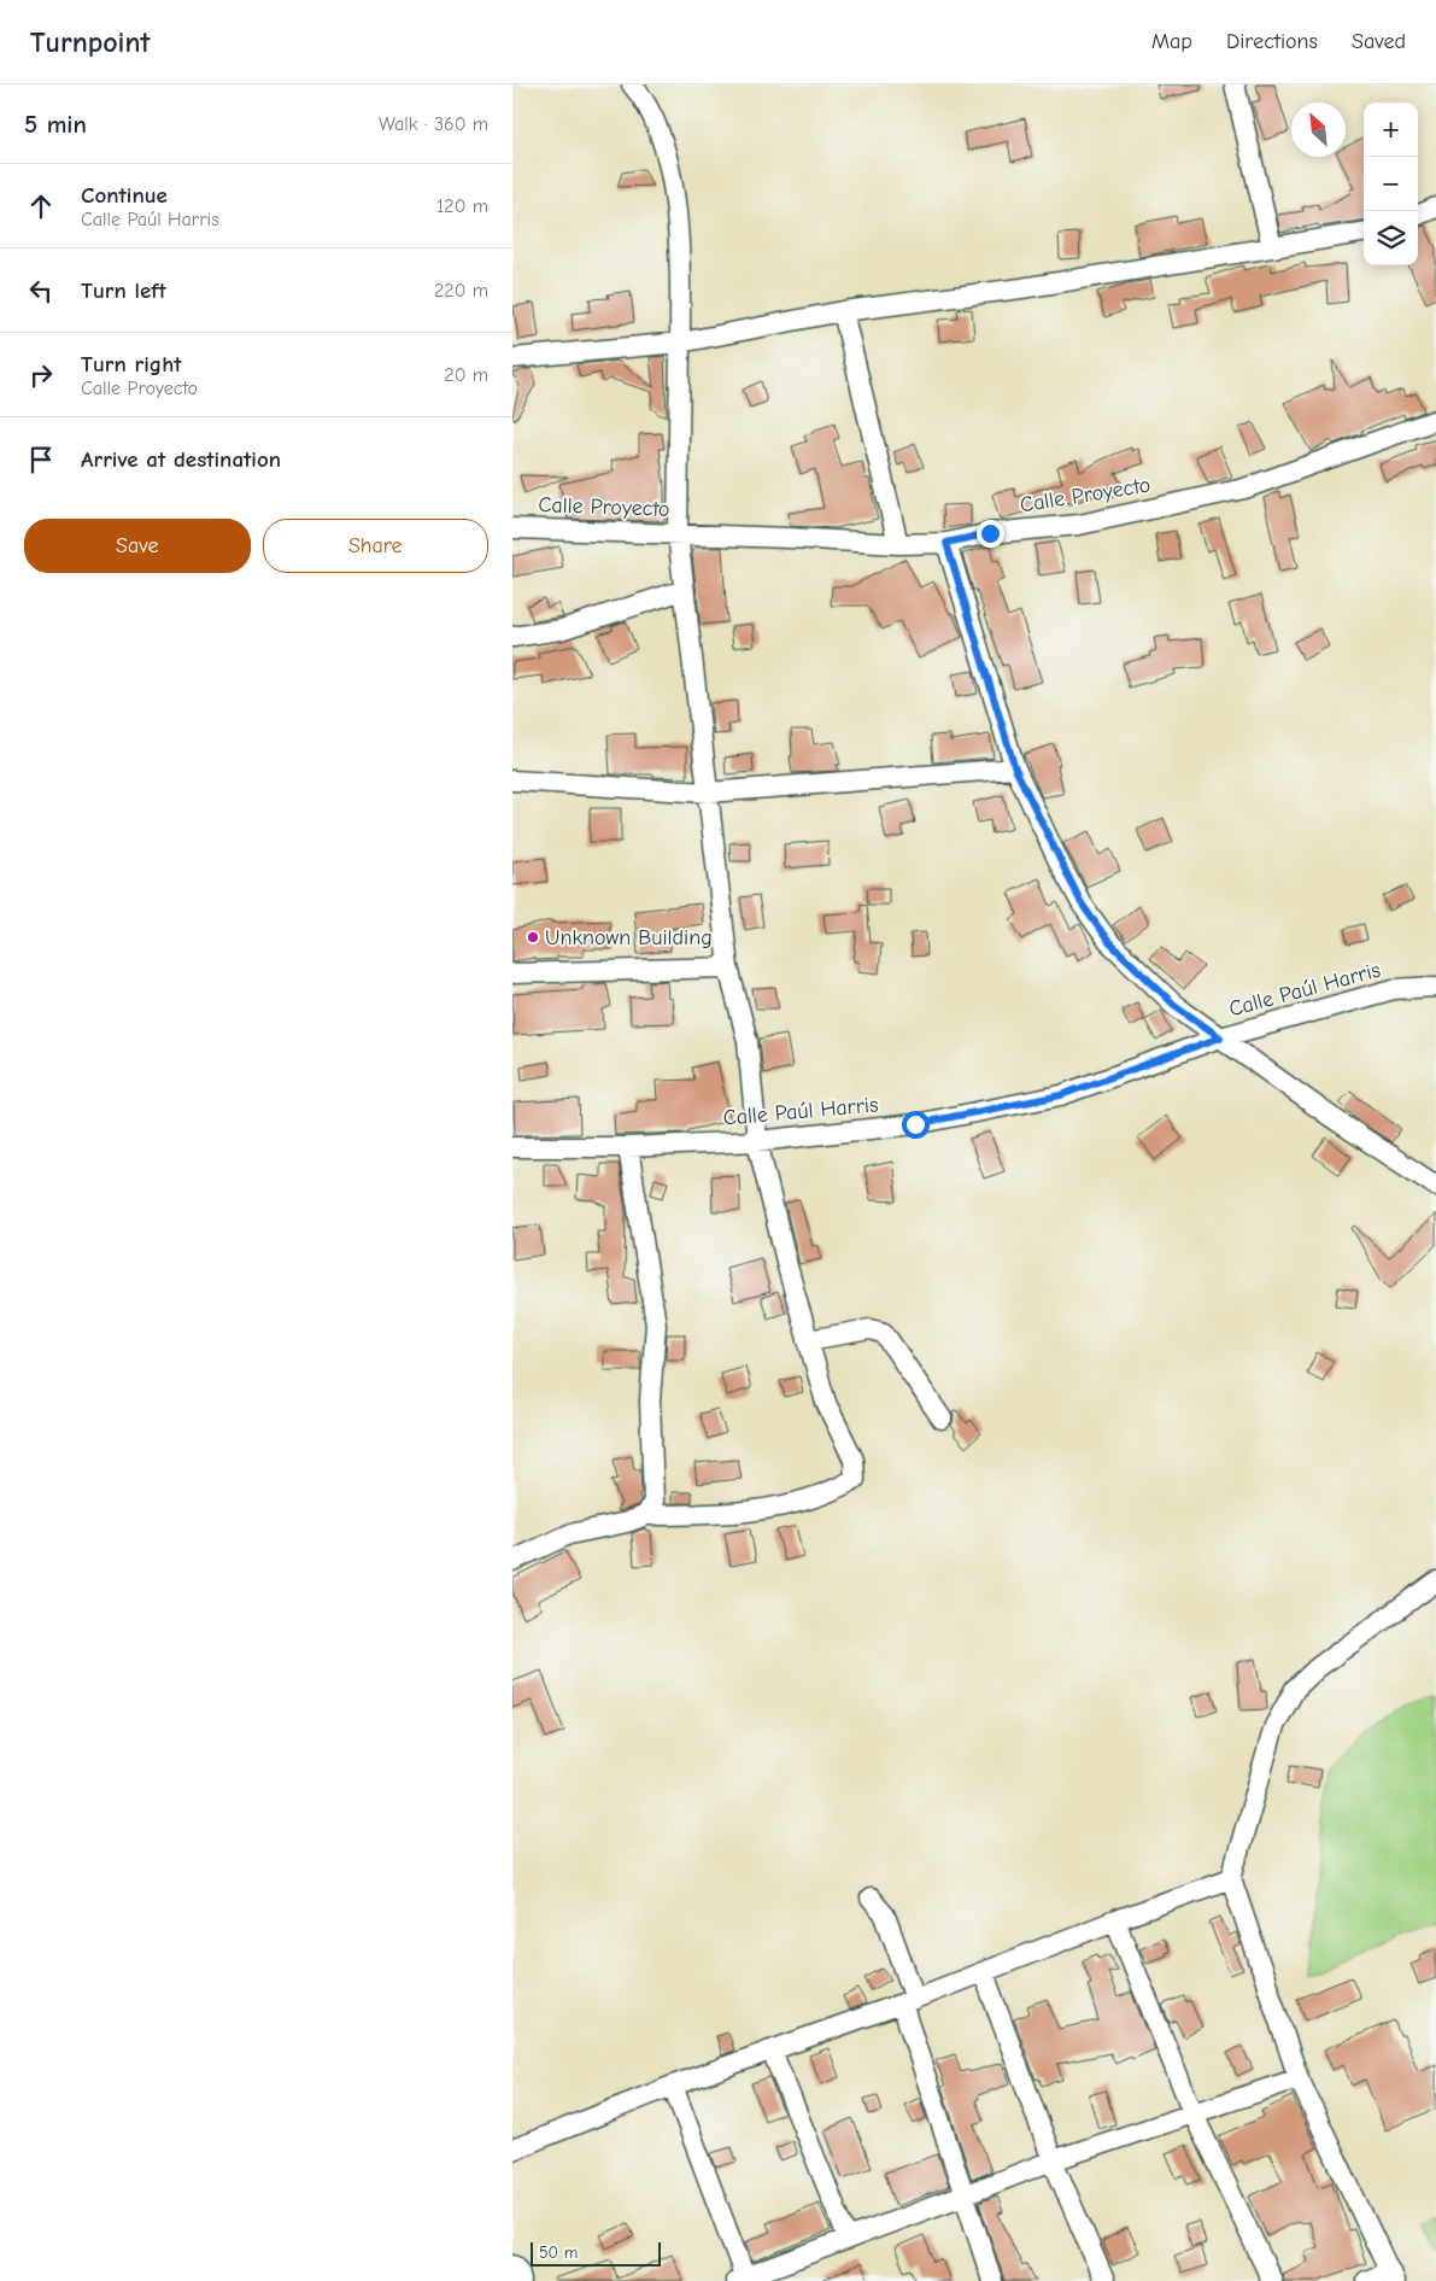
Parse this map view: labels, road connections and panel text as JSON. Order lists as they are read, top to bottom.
{
  "streets": {
    "street": ["Calle Proyecto", "Calle Paúl Harris"]
  },
  "places": ["Unknown Building"],
  "scale_bar": "50 m",
  "north": "top left",
  "page": {
    "header": "Turnpoint",
    "nav": ["Map", "Directions", "Saved"],
    "heading": ["5 min", "Walk · 360 m"],
    "map_buttons": ["+", "−"],
    "list": [
      ["Continue", "Calle Paúl Harris", "120 m"],
      ["Turn left", "220 m"],
      ["Turn right", "Calle Proyecto", "20 m"],
      "Arrive at destination"
    ],
    "buttons": ["Save", "Share"],
    "scale": "50 m"
  }
}
